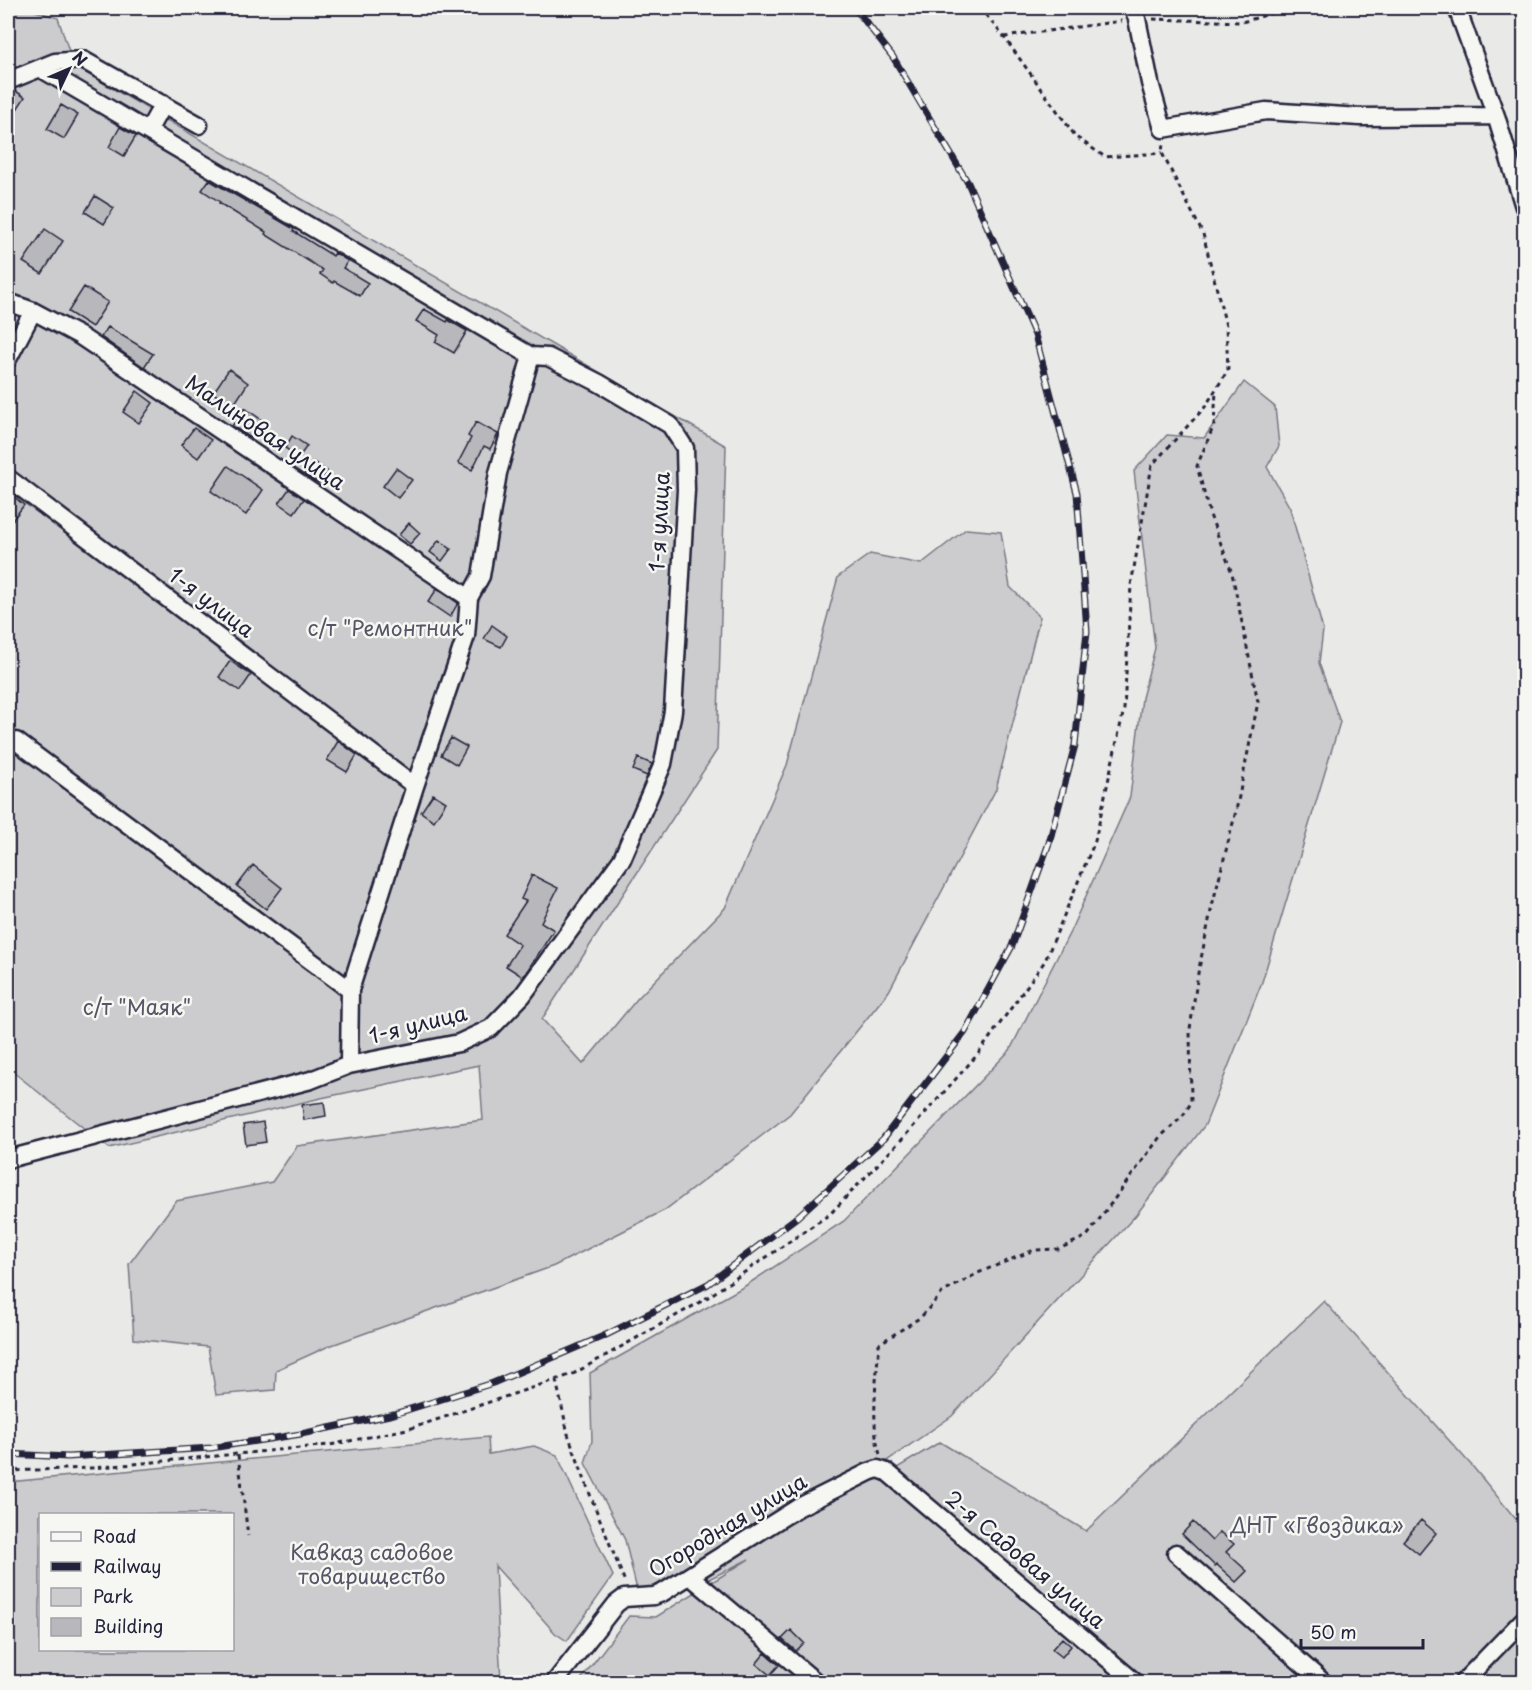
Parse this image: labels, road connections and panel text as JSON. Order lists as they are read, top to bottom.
{
  "streets": {
    "street": [
      "Малиновая улица",
      "1-я улица",
      "Огородная улица",
      "2-я Садовая улица"
    ]
  },
  "crossings": [
    ["Малиновая улица", "1-я улица"],
    ["Огородная улица", "2-я Садовая улица"]
  ],
  "parks": [
    "с/т \"Ремонтник\"",
    "с/т \"Маяк\"",
    "ДНТ «Гвоздика»",
    "Кавказ садовое товарищество"
  ],
  "legend": [
    "Road",
    "Railway",
    "Park",
    "Building"
  ],
  "scale_bar": "50 m",
  "north": "top right"
}
